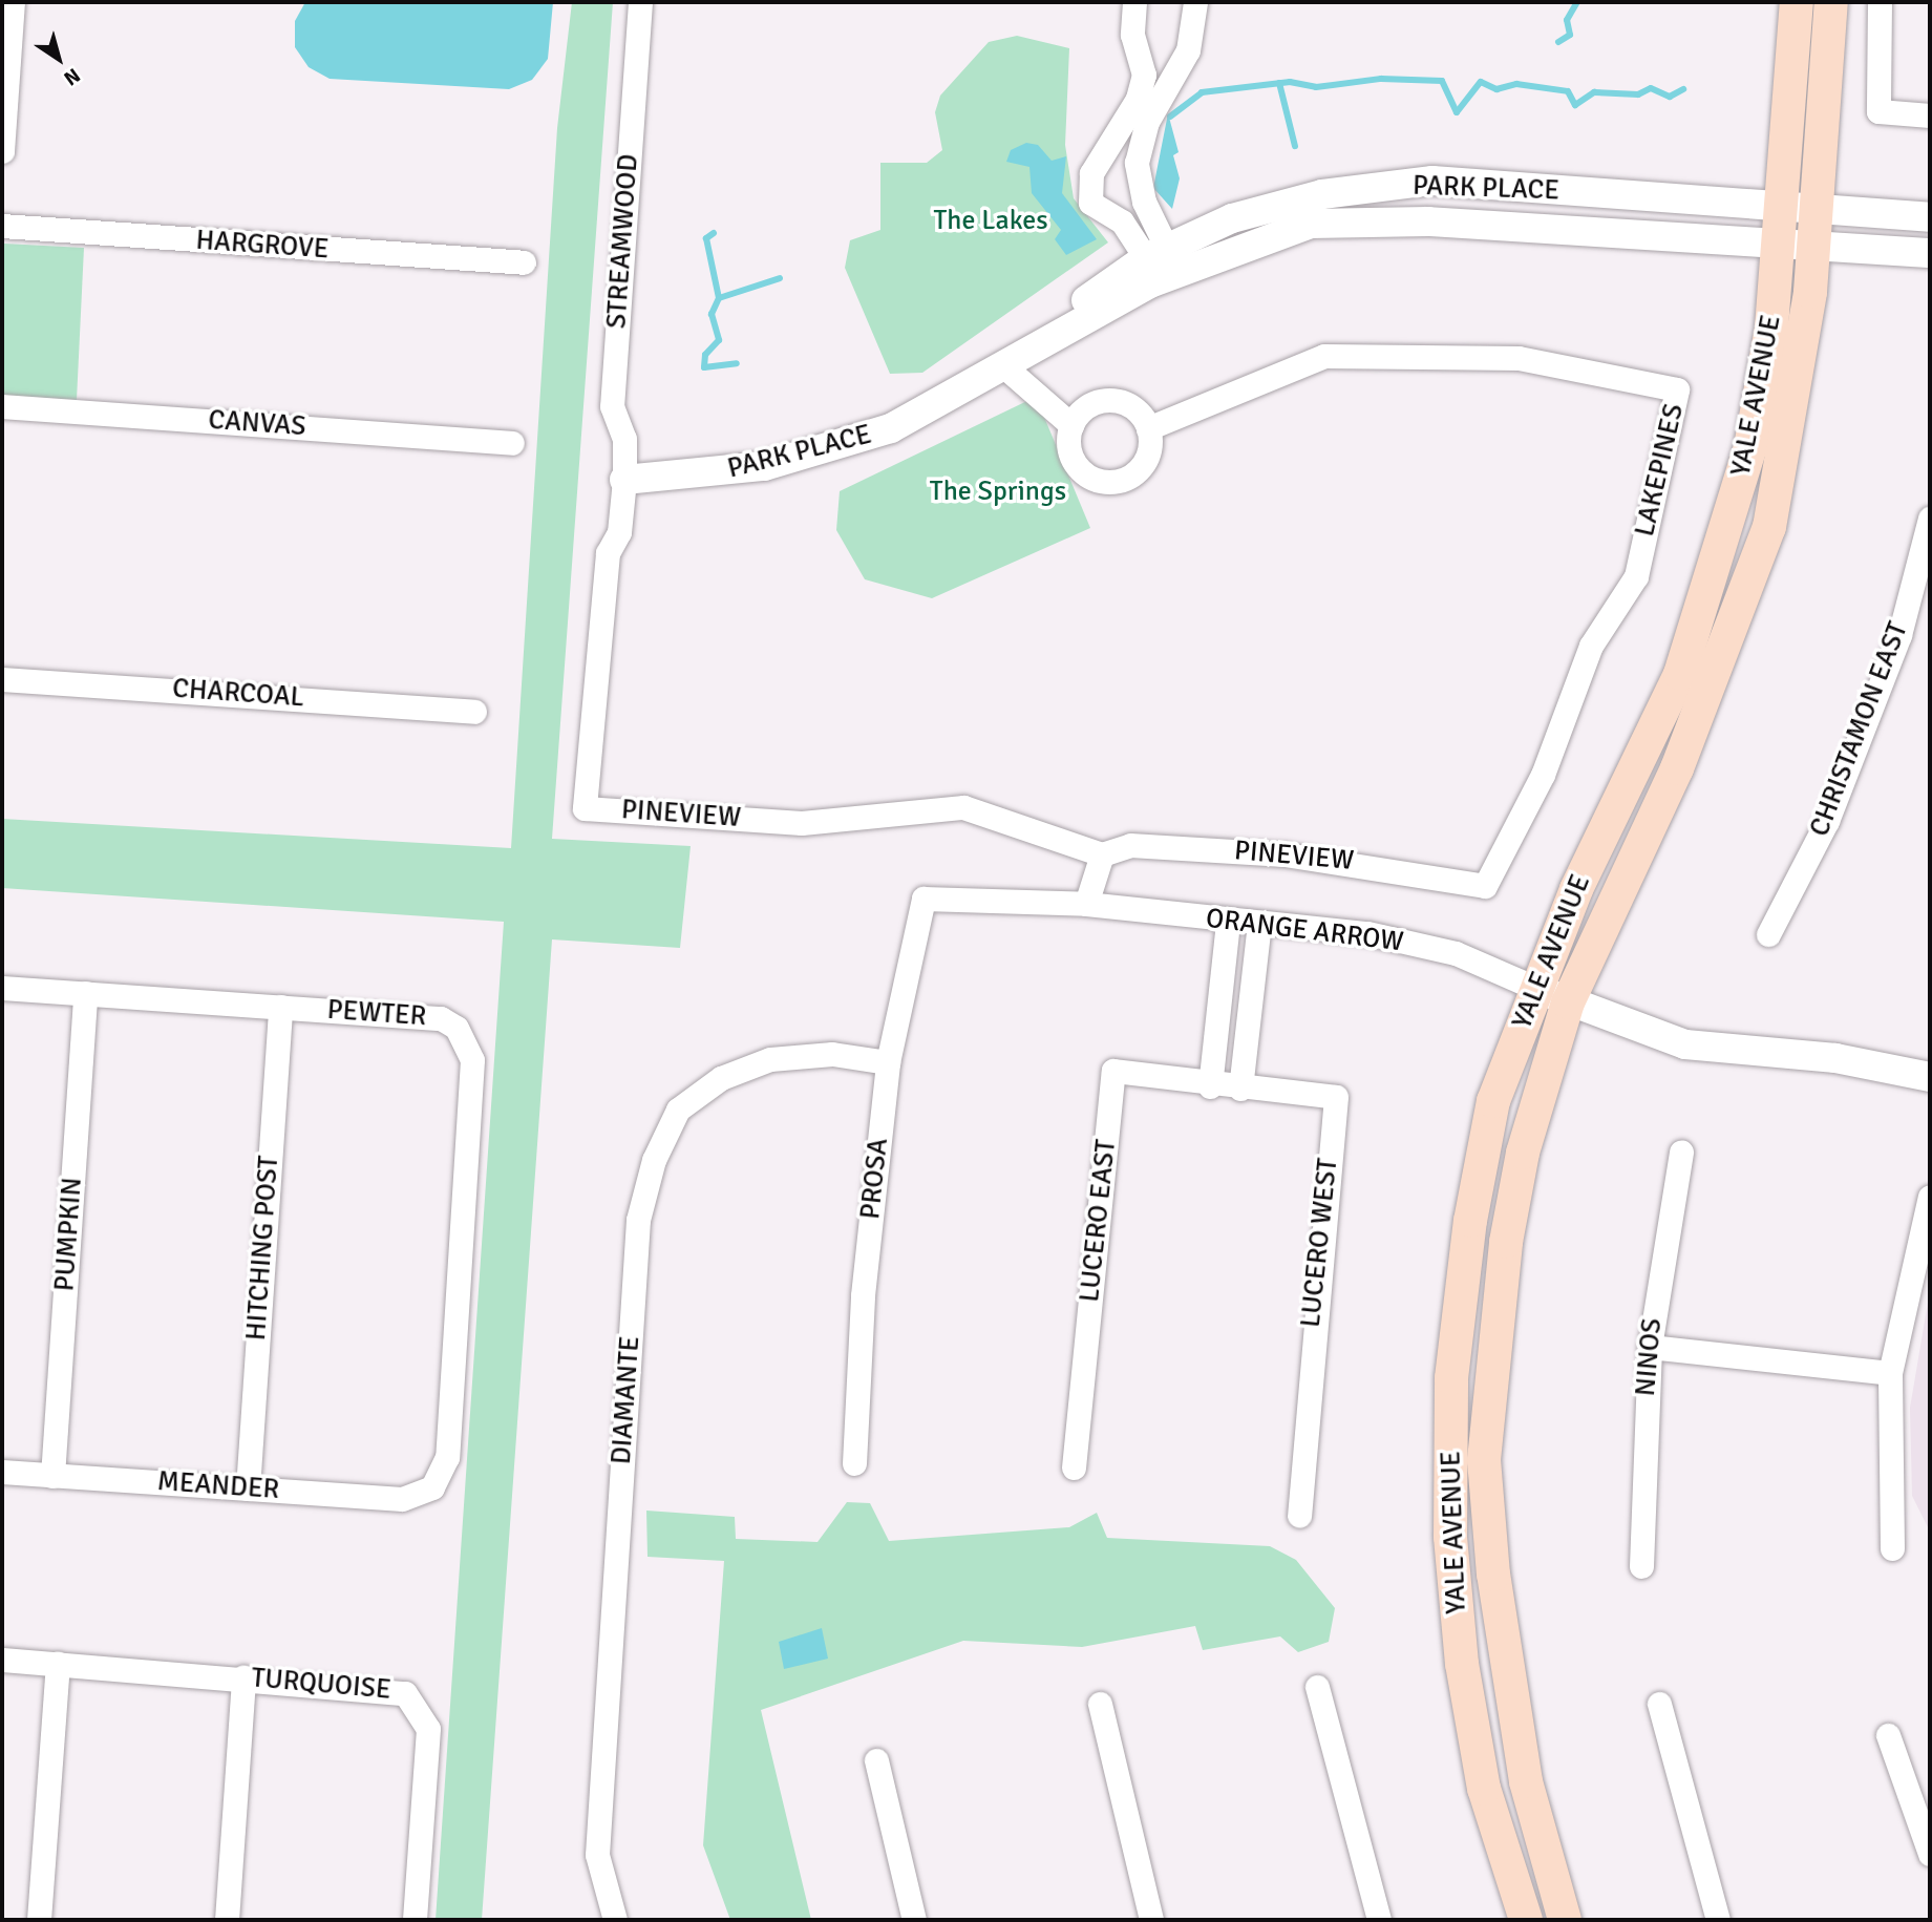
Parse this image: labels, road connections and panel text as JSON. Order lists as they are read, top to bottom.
{
  "streets": {
    "main road": ["YALE AVENUE"],
    "street": [
      "PARK PLACE",
      "STREAMWOOD",
      "HARGROVE",
      "CANVAS",
      "LAKEPINES",
      "CHARCOAL",
      "CHRISTAMON EAST",
      "PINEVIEW",
      "ORANGE ARROW",
      "PEWTER",
      "PROSA",
      "LUCERO EAST",
      "PUMPKIN",
      "LUCERO WEST",
      "HITCHING POST",
      "NINOS",
      "DIAMANTE",
      "MEANDER",
      "TURQUOISE"
    ]
  },
  "crossings": [
    ["PARK PLACE", "STREAMWOOD"],
    ["PARK PLACE", "YALE AVENUE"],
    ["PARK PLACE", "PINEVIEW"],
    ["STREAMWOOD", "PINEVIEW"],
    ["YALE AVENUE", "ORANGE ARROW"],
    ["LAKEPINES", "PINEVIEW"],
    ["ORANGE ARROW", "PROSA"],
    ["PEWTER", "PUMPKIN"],
    ["PEWTER", "HITCHING POST"],
    ["PEWTER", "MEANDER"],
    ["PROSA", "DIAMANTE"],
    ["LUCERO EAST", "LUCERO WEST"],
    ["PUMPKIN", "MEANDER"],
    ["HITCHING POST", "MEANDER"]
  ],
  "parks": ["The Lakes", "The Springs"],
  "north": "bottom right"
}
